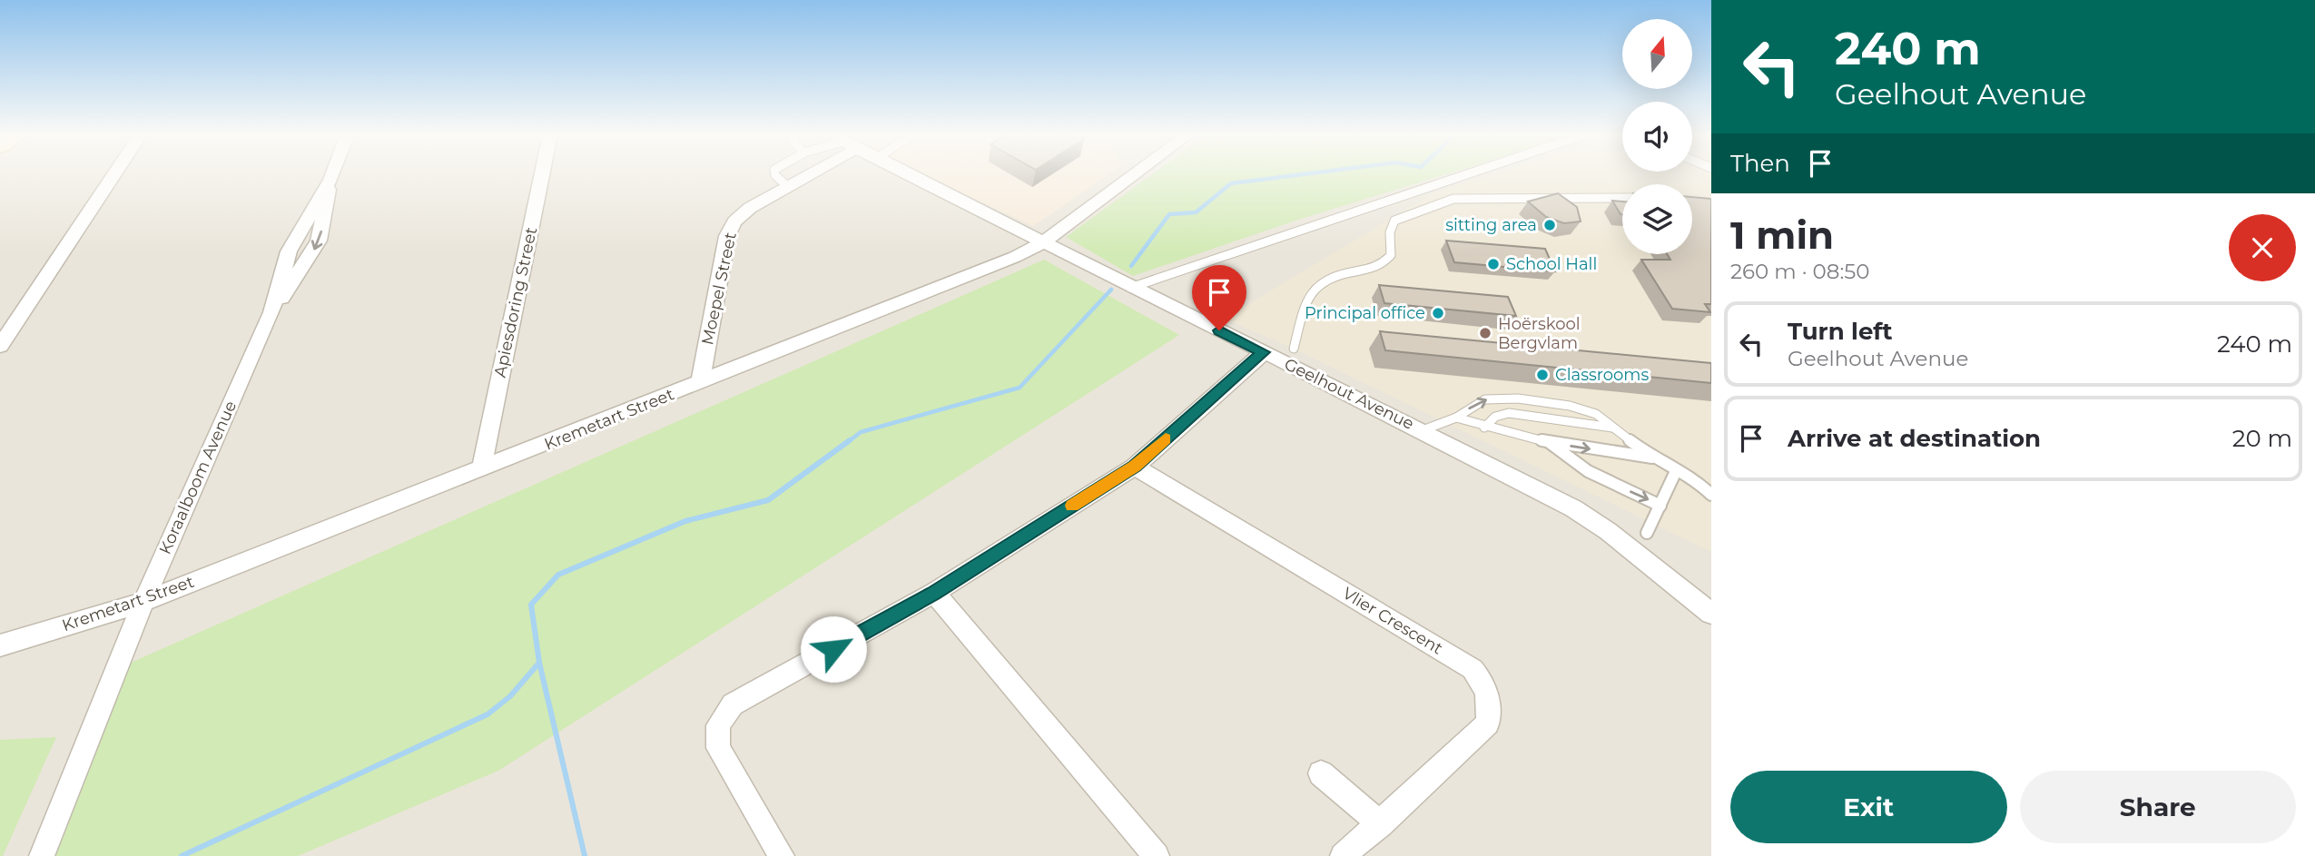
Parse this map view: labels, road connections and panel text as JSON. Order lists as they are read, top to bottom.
{
  "streets": {
    "street": [
      "Moepel Street",
      "Apiesdoring Street",
      "Geelhout Avenue",
      "Kremetart Street",
      "Koraalboom Avenue",
      "Vlier Crescent"
    ]
  },
  "crossings": [
    ["Moepel Street", "Kremetart Street"],
    ["Apiesdoring Street", "Kremetart Street"],
    ["Geelhout Avenue", "Kremetart Street"],
    ["Kremetart Street", "Koraalboom Avenue"]
  ],
  "places": [
    "sitting area",
    "School Hall",
    "Principal office",
    "Hoërskool Bergvlam",
    "Classrooms"
  ],
  "north": "top",
  "page": {
    "turn": ["240 m", "Geelhout Avenue"],
    "then": "Then",
    "heading": ["1 min", "260 m · 08:50"],
    "list": [
      {
        "name": "Turn left",
        "note": "Geelhout Avenue",
        "value": "240 m"
      },
      {
        "name": "Arrive at destination",
        "value": "20 m"
      }
    ],
    "buttons": ["Exit", "Share"]
  }
}
